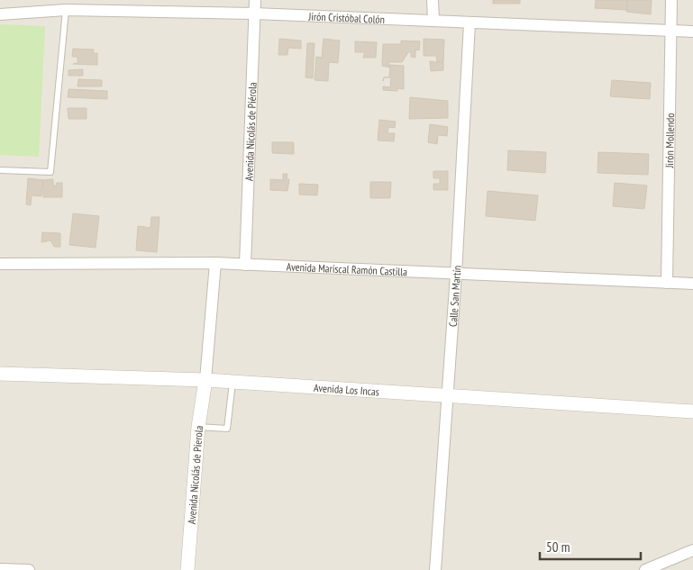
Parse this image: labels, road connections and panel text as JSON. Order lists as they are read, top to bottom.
{
  "streets": {
    "street": [
      "Jirón Cristóbal Colón",
      "Avenida Nicolás de Piérola",
      "Jirón Mollendo",
      "Avenida Mariscal Ramón Castilla",
      "Calle San Martín",
      "Avenida Los Incas",
      "Avenida Nicolás de Pierola"
    ]
  },
  "crossings": [
    ["Jirón Cristóbal Colón", "Avenida Nicolás de Piérola"],
    ["Jirón Cristóbal Colón", "Jirón Mollendo"],
    ["Jirón Cristóbal Colón", "Calle San Martín"],
    ["Avenida Nicolás de Piérola", "Avenida Mariscal Ramón Castilla"],
    ["Jirón Mollendo", "Avenida Mariscal Ramón Castilla"],
    ["Avenida Mariscal Ramón Castilla", "Calle San Martín"],
    ["Calle San Martín", "Avenida Los Incas"],
    ["Avenida Los Incas", "Avenida Nicolás de Pierola"]
  ],
  "scale_bar": "50 m"
}
